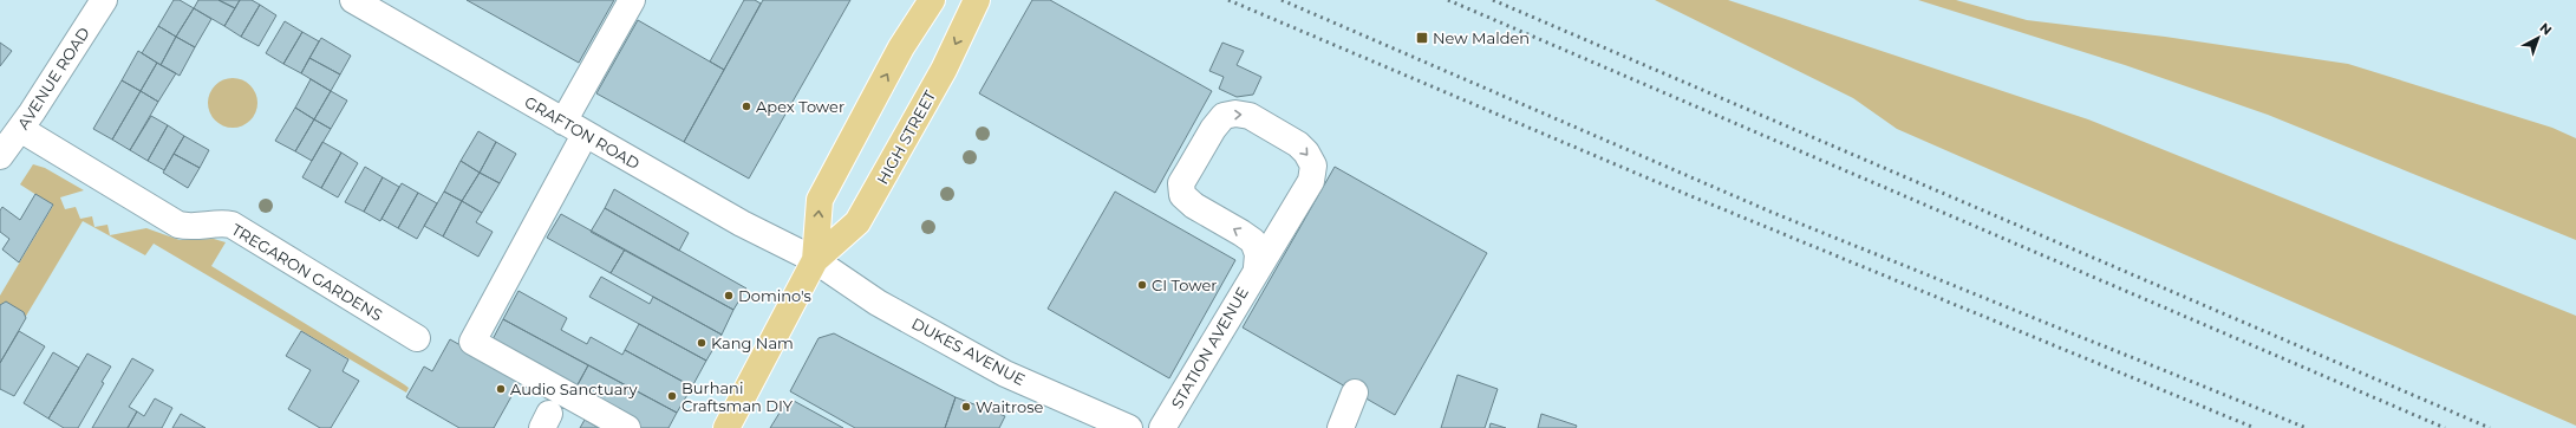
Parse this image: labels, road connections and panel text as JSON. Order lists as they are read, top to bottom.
{
  "streets": {
    "main road": ["HIGH STREET"],
    "street": [
      "AVENUE ROAD",
      "GRAFTON ROAD",
      "TREGARON GARDENS",
      "STATION AVENUE",
      "DUKES AVENUE"
    ]
  },
  "crossings": [
    ["AVENUE ROAD", "TREGARON GARDENS"],
    ["GRAFTON ROAD", "HIGH STREET"],
    ["GRAFTON ROAD", "DUKES AVENUE"],
    ["HIGH STREET", "DUKES AVENUE"]
  ],
  "places": {
    "transit": ["New Malden"],
    "other": [
      "Apex Tower",
      "CI Tower",
      "Domino's",
      "Kang Nam",
      "Audio Sanctuary",
      "Burhani Craftsman DIY",
      "Waitrose"
    ]
  },
  "north": "top right"
}
